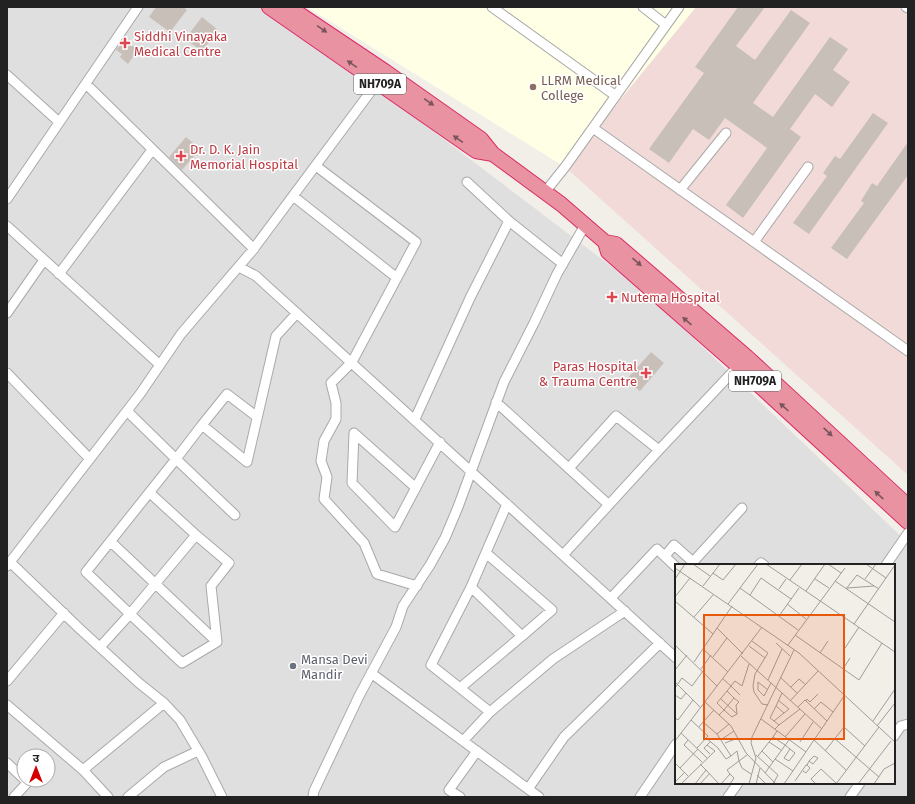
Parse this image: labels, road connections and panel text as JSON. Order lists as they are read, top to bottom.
{
  "streets": {
    "highway": ["NH709A"]
  },
  "places": {
    "health": [
      "Siddhi Vinayaka Medical Centre",
      "Dr. D. K. Jain Memorial Hospital",
      "Nutema Hospital",
      "Paras Hospital & Trauma Centre"
    ],
    "other": ["LLRM Medical College", "Mansa Devi Mandir"]
  },
  "north": "top"
}
